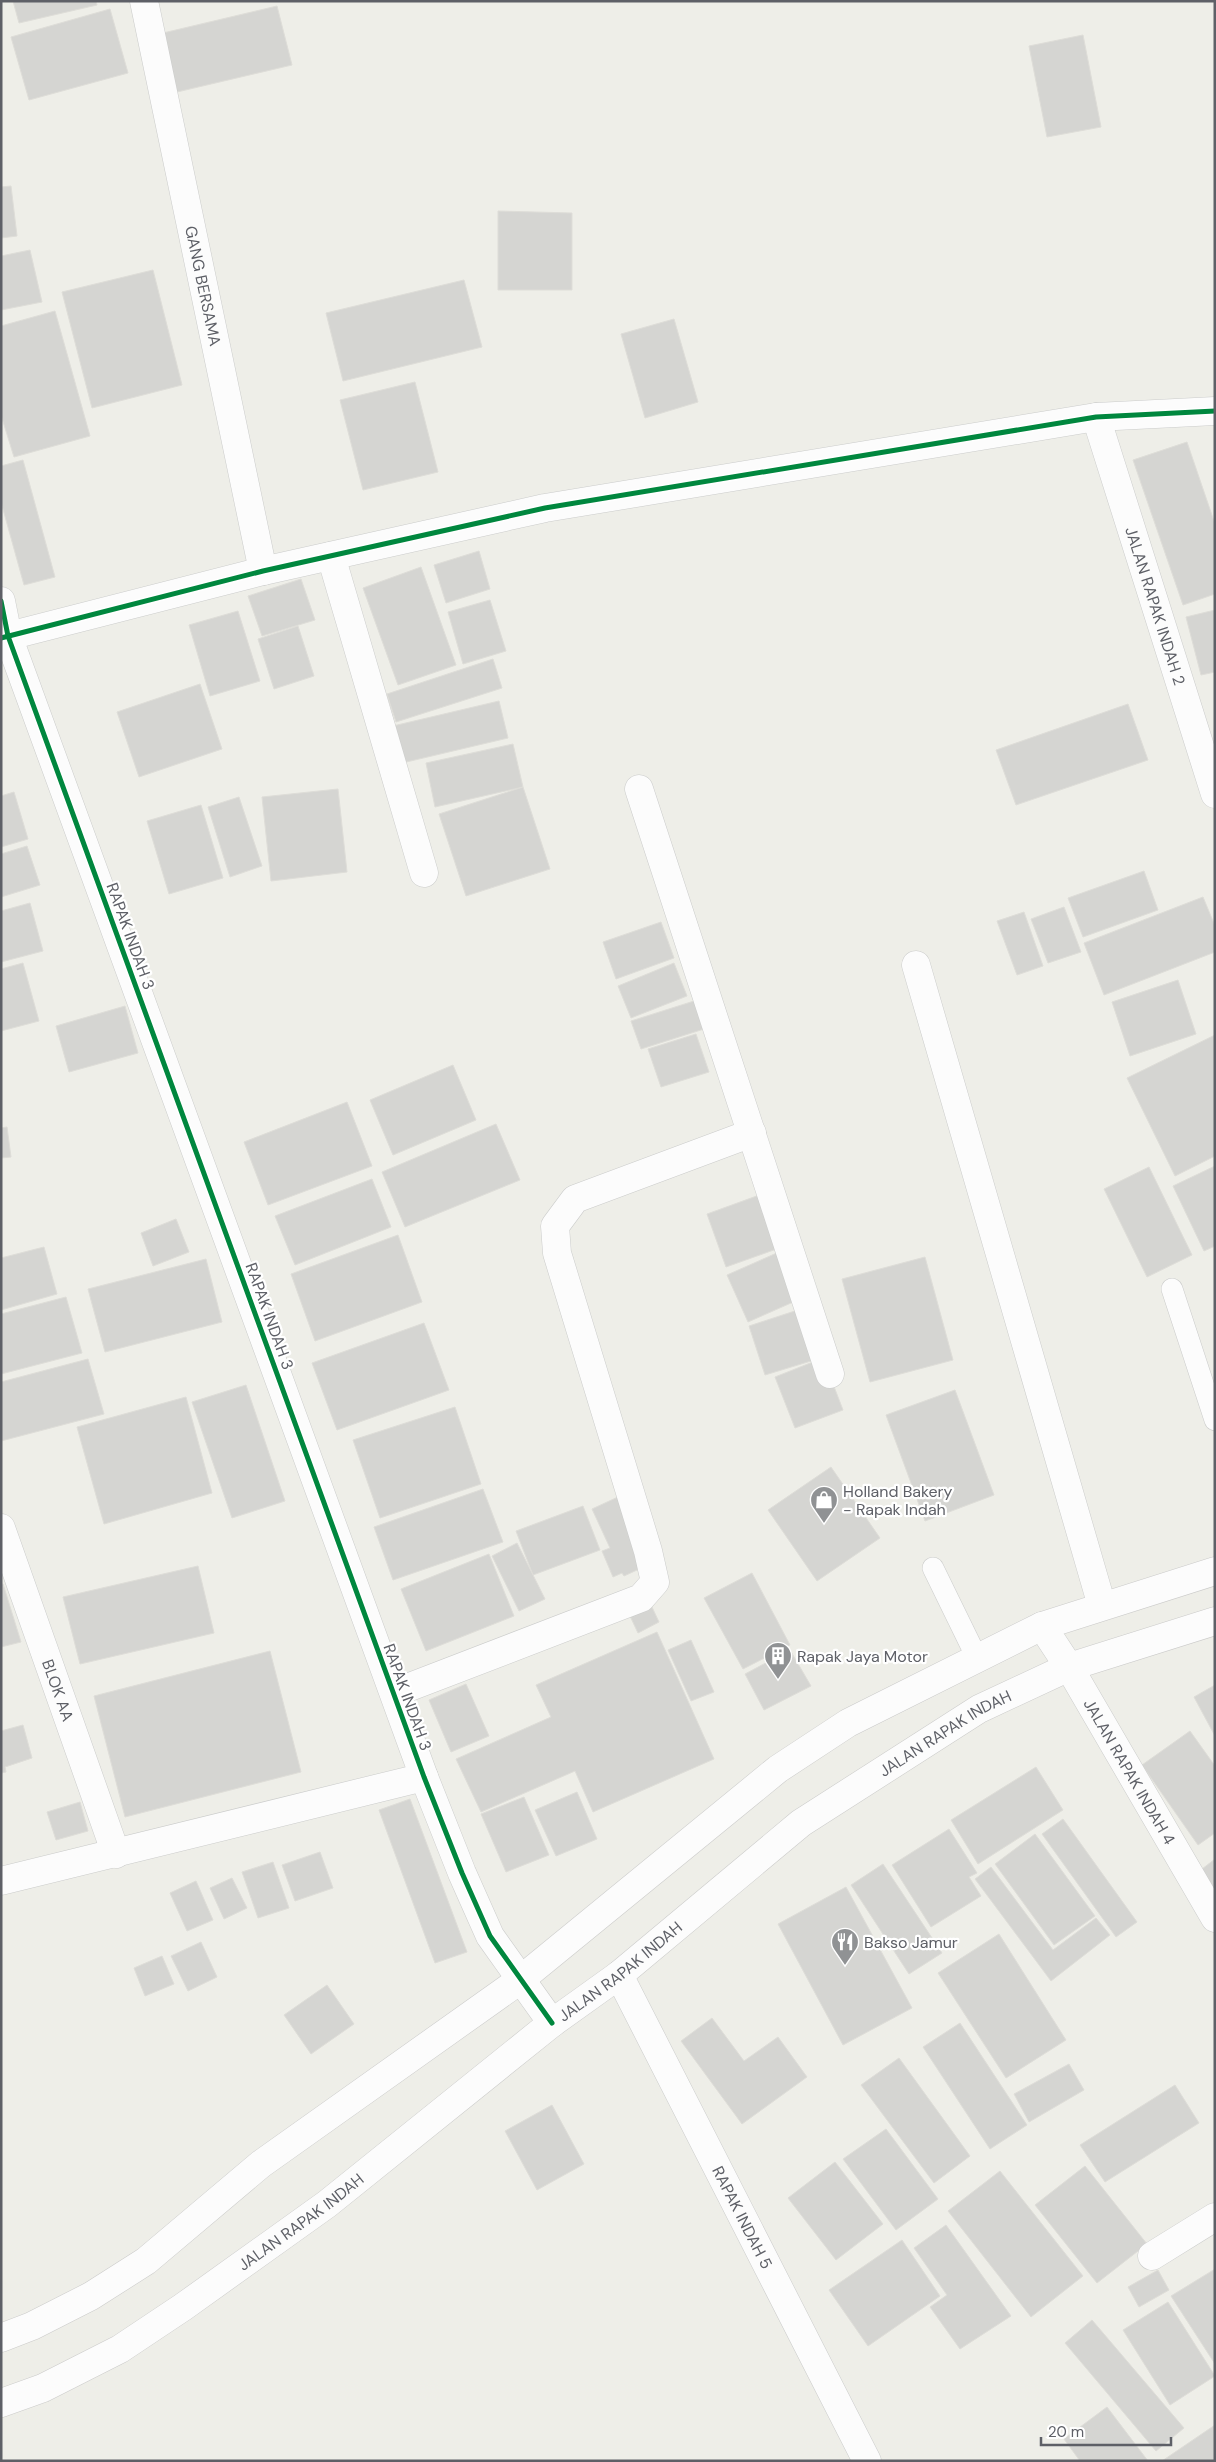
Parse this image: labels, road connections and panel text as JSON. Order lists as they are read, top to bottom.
{
  "streets": {
    "street": [
      "GANG BERSAMA",
      "JALAN RAPAK INDAH 2",
      "RAPAK INDAH 3",
      "BLOK AA",
      "JALAN RAPAK INDAH",
      "JALAN RAPAK INDAH 4",
      "RAPAK INDAH 5"
    ]
  },
  "crossings": [
    ["RAPAK INDAH 3", "JALAN RAPAK INDAH"],
    ["JALAN RAPAK INDAH", "JALAN RAPAK INDAH 4"],
    ["JALAN RAPAK INDAH", "RAPAK INDAH 5"]
  ],
  "places": {
    "shop": ["Holland Bakery - Rapak Indah"],
    "building": ["Rapak Jaya Motor"],
    "restaurant": ["Bakso Jamur"]
  },
  "scale_bar": "20 m"
}
